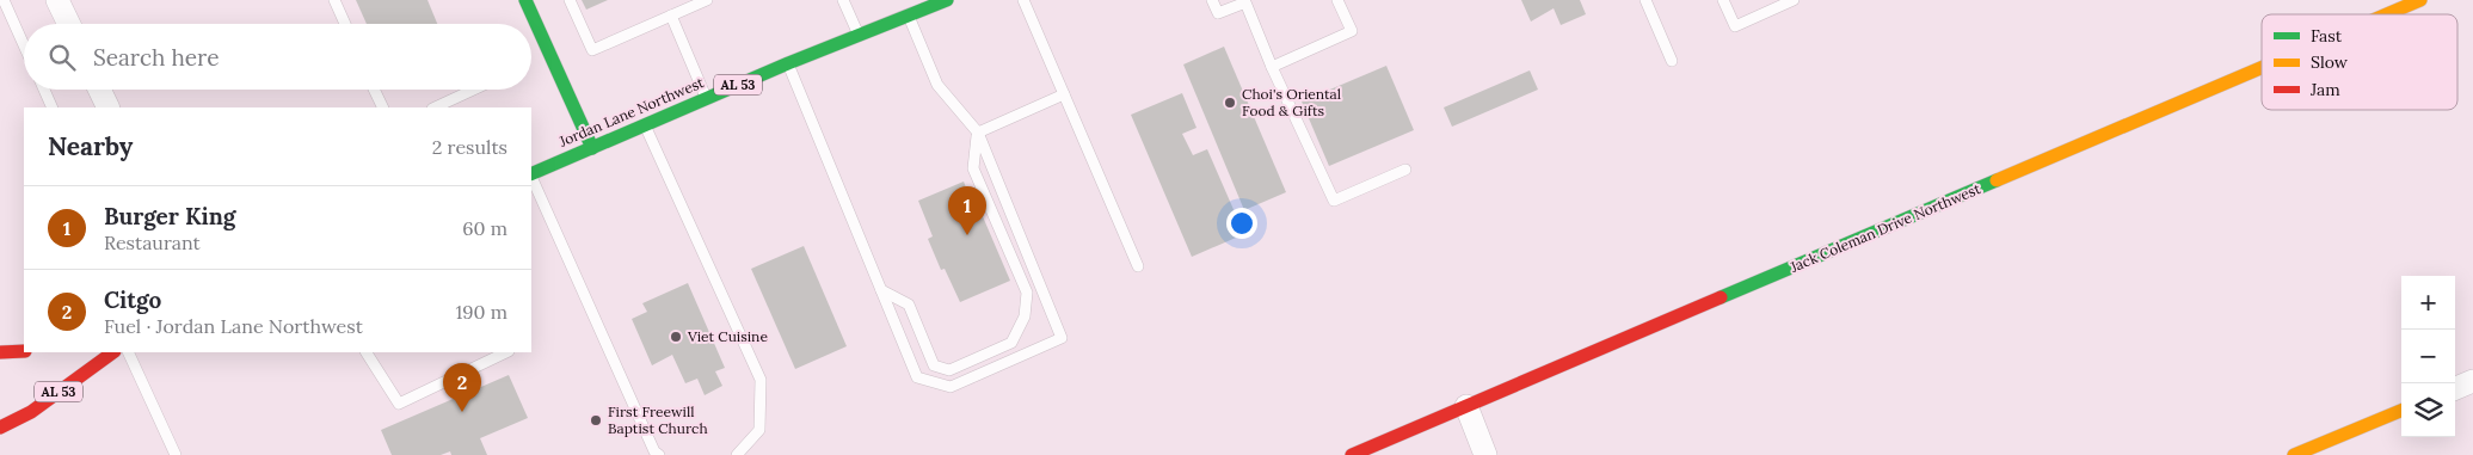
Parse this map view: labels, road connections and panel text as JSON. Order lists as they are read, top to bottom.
{
  "streets": {
    "street": ["AL 53", "Jordan Lane Northwest", "Jack Coleman Drive Northwest"]
  },
  "places": ["Choi's Oriental Food & Gifts", "Viet Cuisine", "First Freewill Baptist Church"],
  "legend": ["Fast", "Slow", "Jam"],
  "page": {
    "search": "Search here",
    "heading": ["Nearby", "2 results"],
    "list": [
      {
        "mark": "1",
        "name": "Burger King",
        "note": "Restaurant",
        "value": "60 m"
      },
      {
        "mark": "2",
        "name": "Citgo",
        "note": "Fuel · Jordan Lane Northwest",
        "value": "190 m"
      }
    ],
    "pins": ["1", "2"],
    "map_buttons": ["+", "−"]
  }
}
